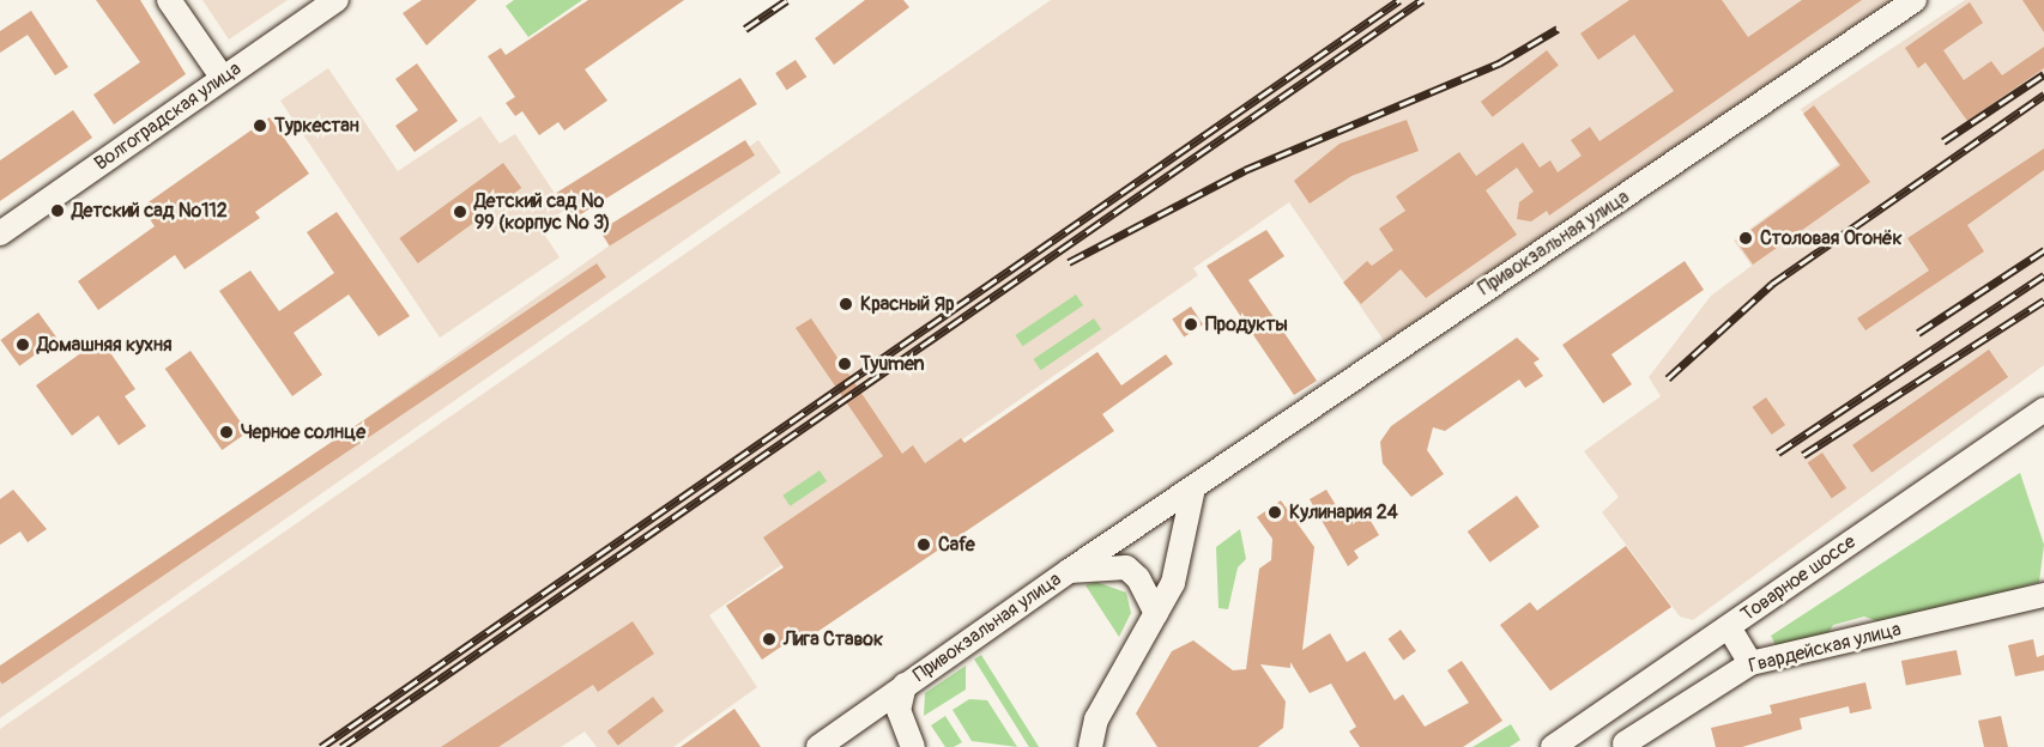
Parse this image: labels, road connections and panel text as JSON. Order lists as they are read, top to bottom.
{
  "streets": {
    "street": [
      "Волгоградская улица",
      "Привокзальная улица",
      "Товарное шоссе",
      "Гвардейская улица"
    ]
  },
  "places": [
    "Туркестан",
    "Детский сад №112",
    "Детский сад № 99 (корпус № 3)",
    "Столовая Огонёк",
    "Красный Яр",
    "Продукты",
    "Домашняя кухня",
    "Tyumen",
    "Черное солнце",
    "Кулинария 24",
    "Cafe",
    "Лига Ставок"
  ]
}
